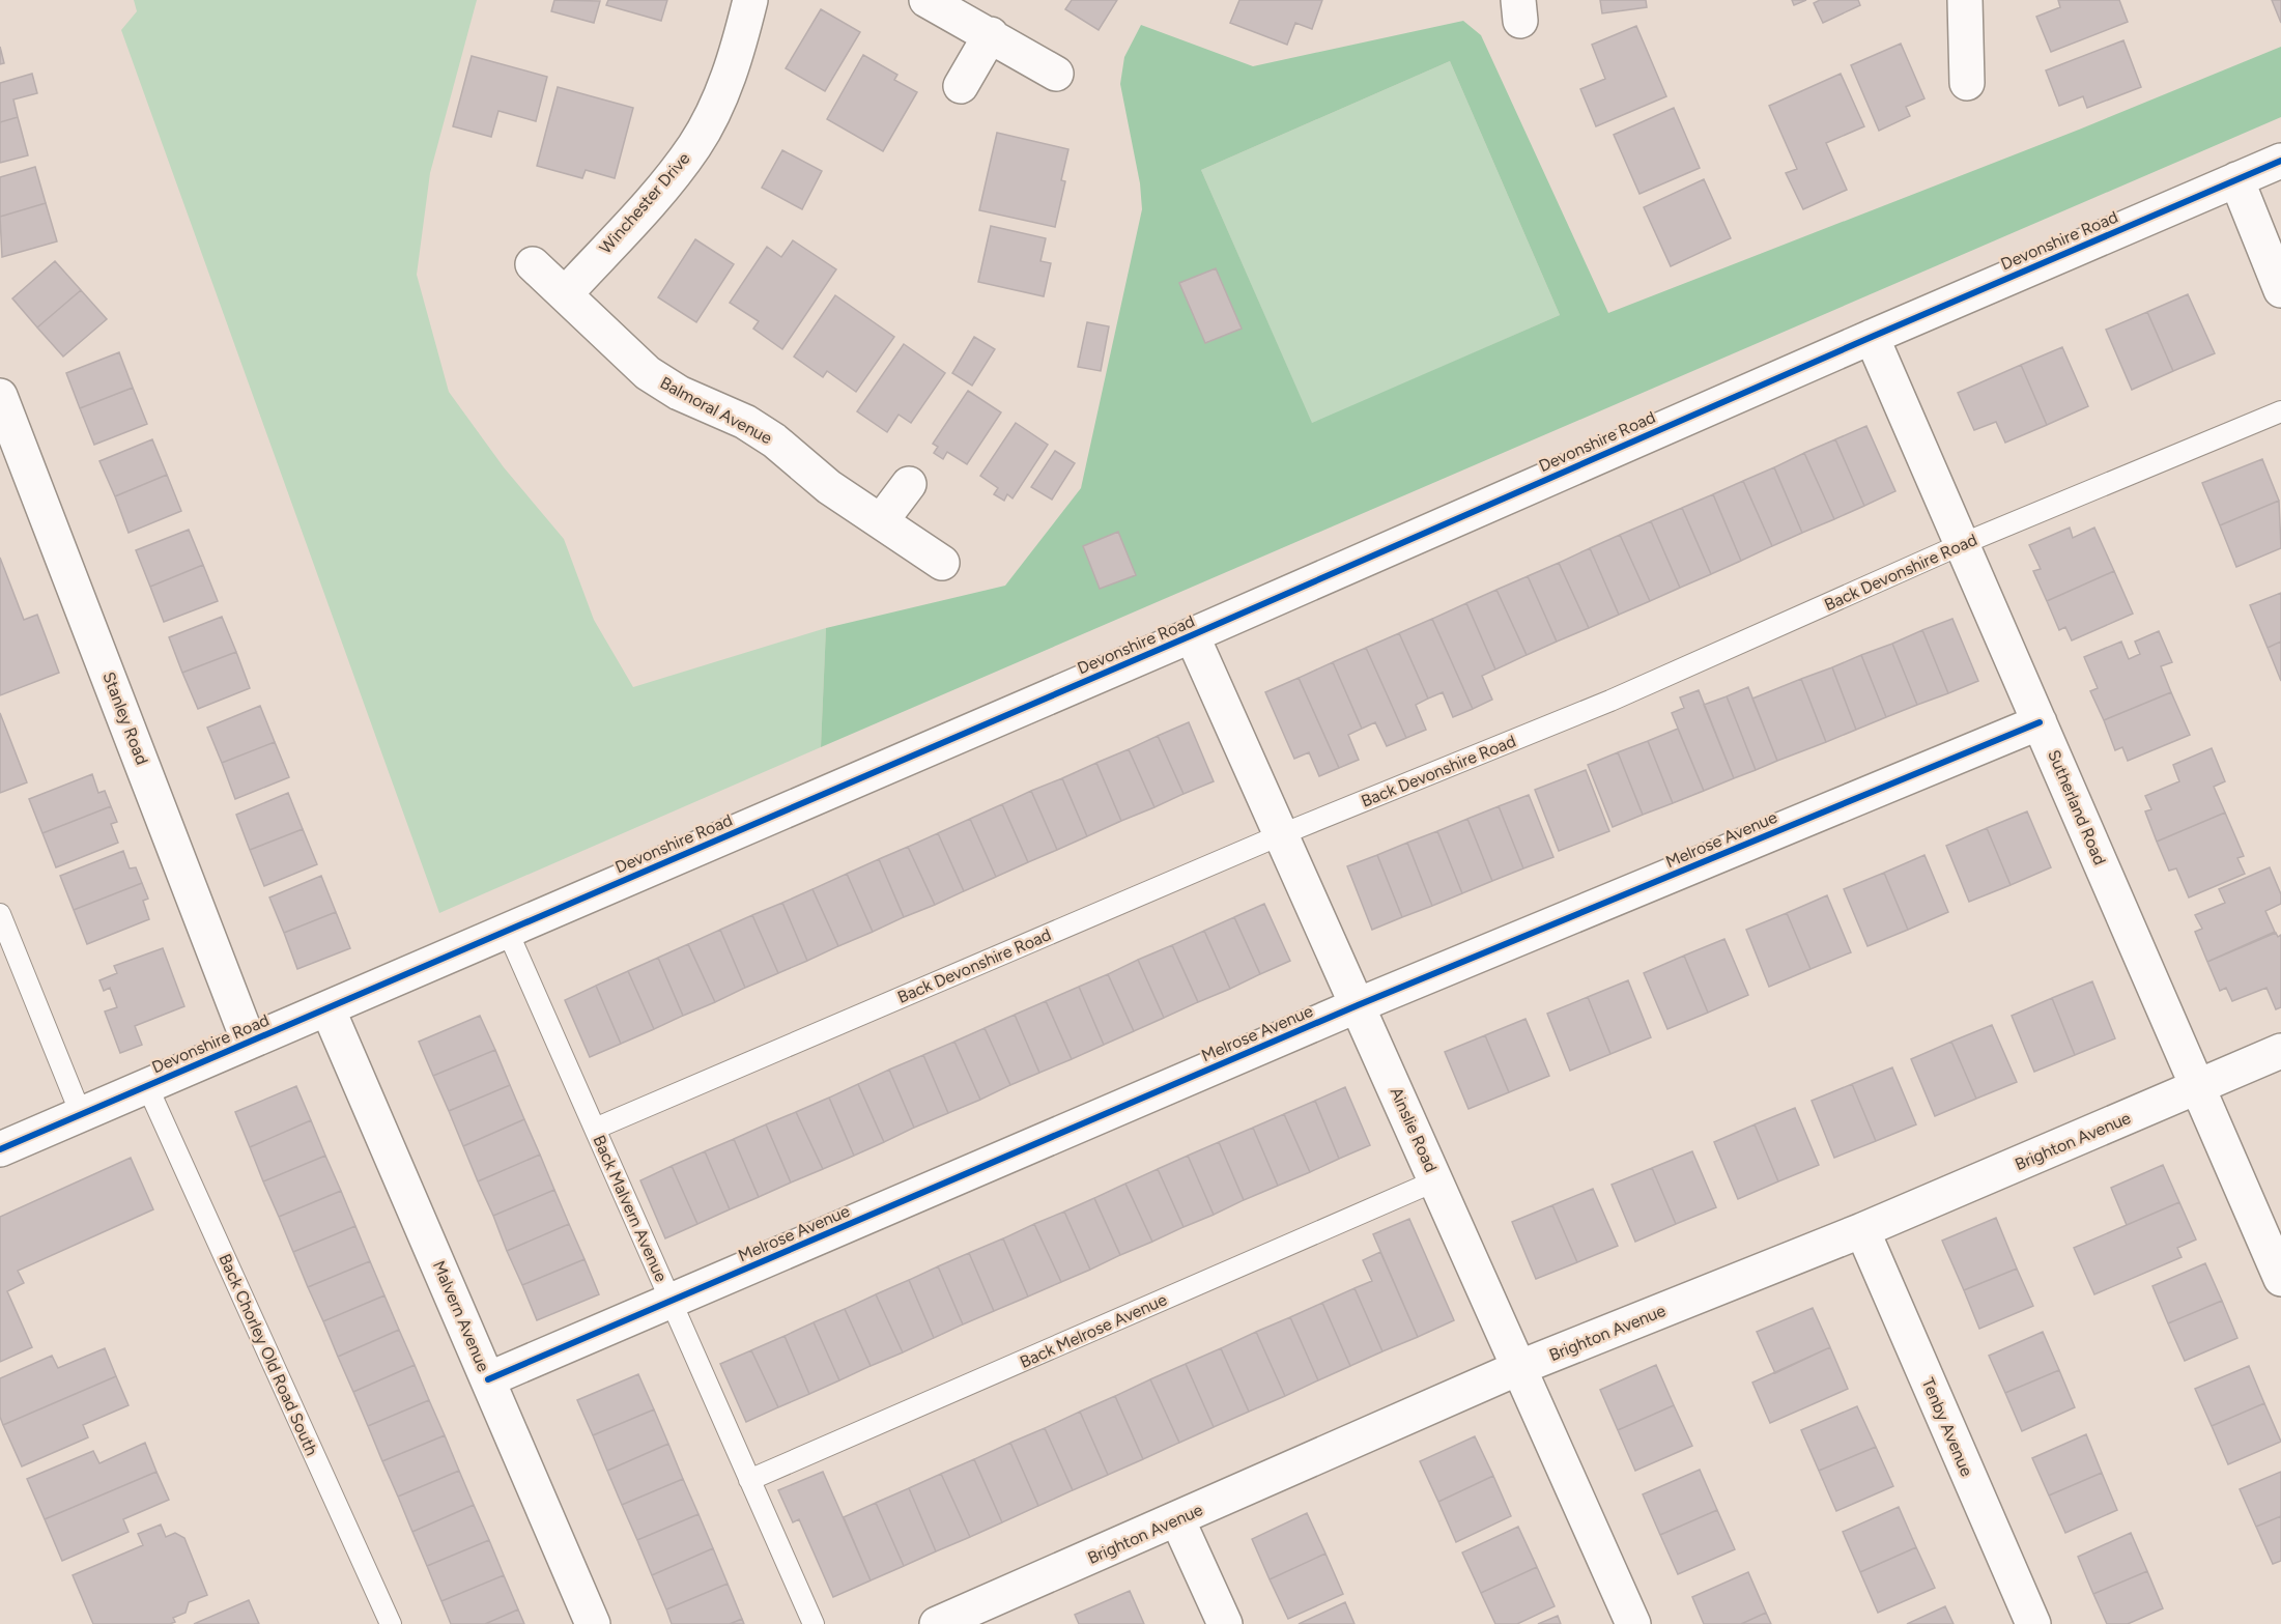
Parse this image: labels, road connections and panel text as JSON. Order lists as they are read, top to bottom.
{
  "streets": {
    "street": [
      "Winchester Drive",
      "Devonshire Road",
      "Balmoral Avenue",
      "Stanley Road",
      "Sutherland Road",
      "Melrose Avenue",
      "Ainslie Road",
      "Brighton Avenue",
      "Malvern Avenue",
      "Tenby Avenue"
    ],
    "lane": [
      "Back Devonshire Road",
      "Back Malvern Avenue",
      "Back Melrose Avenue",
      "Back Chorley Old Road South"
    ]
  },
  "crossings": [
    ["Winchester Drive", "Balmoral Avenue"],
    ["Devonshire Road", "Stanley Road"],
    ["Devonshire Road", "Sutherland Road"],
    ["Devonshire Road", "Ainslie Road"],
    ["Devonshire Road", "Back Malvern Avenue"],
    ["Devonshire Road", "Malvern Avenue"],
    ["Devonshire Road", "Back Chorley Old Road South"],
    ["Back Devonshire Road", "Sutherland Road"],
    ["Back Devonshire Road", "Ainslie Road"],
    ["Back Devonshire Road", "Back Malvern Avenue"],
    ["Sutherland Road", "Melrose Avenue"],
    ["Sutherland Road", "Brighton Avenue"],
    ["Melrose Avenue", "Ainslie Road"],
    ["Melrose Avenue", "Back Malvern Avenue"],
    ["Melrose Avenue", "Malvern Avenue"],
    ["Ainslie Road", "Brighton Avenue"],
    ["Ainslie Road", "Back Melrose Avenue"],
    ["Brighton Avenue", "Tenby Avenue"],
    ["Back Malvern Avenue", "Back Melrose Avenue"]
  ]
}
